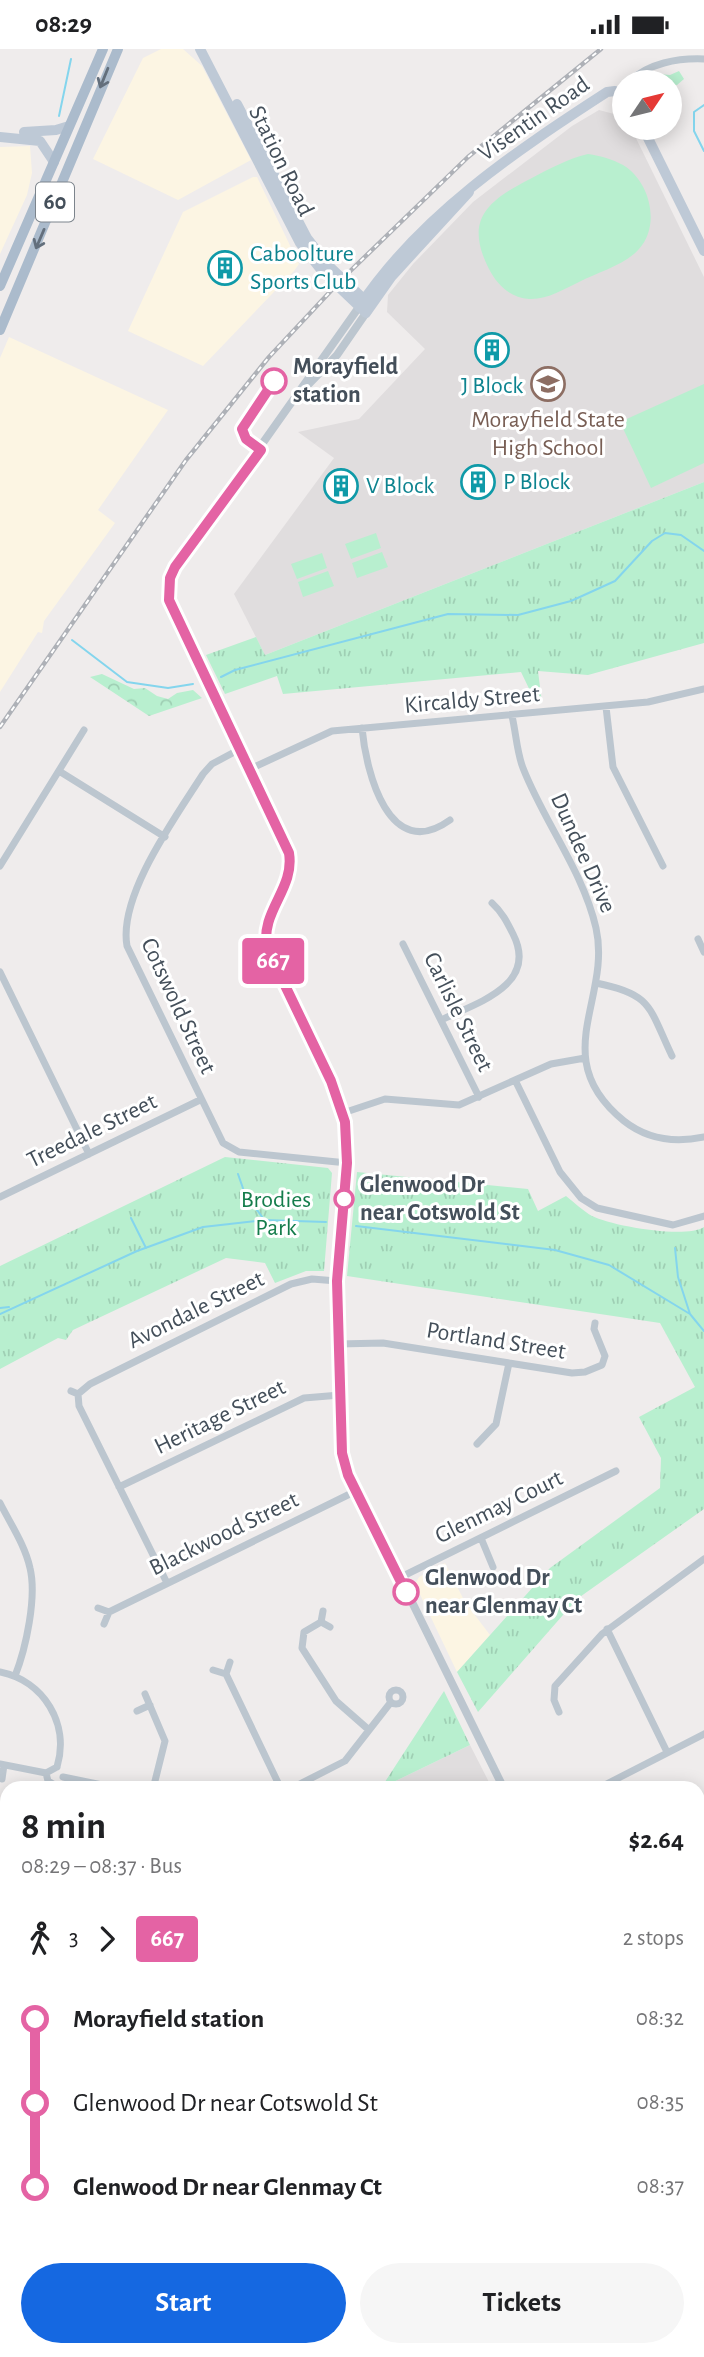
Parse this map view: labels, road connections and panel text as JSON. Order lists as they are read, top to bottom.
{
  "streets": {
    "main road": ["Visentin Road", "Station Road", "60"],
    "street": [
      "Kircaldy Street",
      "Dundee Drive",
      "Cotswold Street",
      "Carlisle Street",
      "Treedale Street",
      "Avondale Street",
      "Portland Street",
      "Heritage Street",
      "Glenmay Court",
      "Blackwood Street"
    ]
  },
  "crossings": [
    ["Visentin Road", "Station Road"],
    ["Kircaldy Street", "Dundee Drive"],
    ["Cotswold Street", "Treedale Street"],
    ["Avondale Street", "Heritage Street"],
    ["Avondale Street", "Blackwood Street"]
  ],
  "parks": ["Brodies Park"],
  "places": {
    "building": [
      "Caboolture Sports Club",
      "J Block",
      "P Block",
      "V Block"
    ],
    "other": ["Morayfield station", "Glenwood Dr near Cotswold St", "Glenwood Dr near Glenmay Ct"],
    "school or university": ["Morayfield State High School"]
  },
  "lines": ["bus line 667"],
  "north": "top right",
  "page": {
    "status": "08:29",
    "on_map": "667",
    "heading": ["8 min", "08:29 – 08:37 · Bus", "$2.64"],
    "legs": ["3", "667", "2 stops"],
    "list": [
      {
        "name": "Morayfield station",
        "value": "08:32"
      },
      {
        "name": "Glenwood Dr near Cotswold St",
        "value": "08:35"
      },
      {
        "name": "Glenwood Dr near Glenmay Ct",
        "value": "08:37"
      }
    ],
    "buttons": ["Start", "Tickets"]
  }
}
